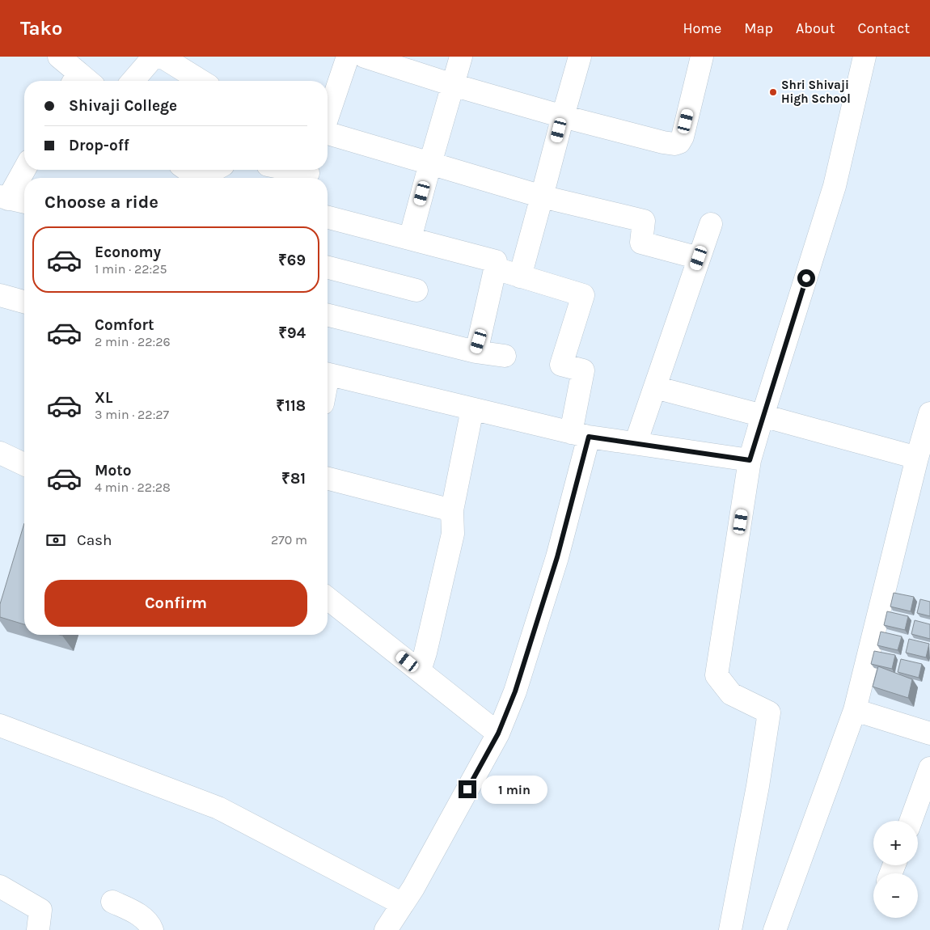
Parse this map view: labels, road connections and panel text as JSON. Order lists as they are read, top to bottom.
{
  "places": ["Shri Shivaji High School"],
  "page": {
    "header": "Tako",
    "nav": [
      "Home",
      "Map",
      "About",
      "Contact"
    ],
    "banner": ["Shivaji College", "Drop-off"],
    "heading": "Choose a ride",
    "list": [
      {
        "name": "Economy",
        "note": "1 min · 22:25",
        "value": "₹69"
      },
      {
        "name": "Comfort",
        "note": "2 min · 22:26",
        "value": "₹94"
      },
      {
        "name": "XL",
        "note": "3 min · 22:27",
        "value": "₹118"
      },
      {
        "name": "Moto",
        "note": "4 min · 22:28",
        "value": "₹81"
      }
    ],
    "pay": ["Cash", "270 m"],
    "buttons": "Confirm",
    "bubble": "1 min",
    "map_buttons": ["+", "−"]
  }
}
